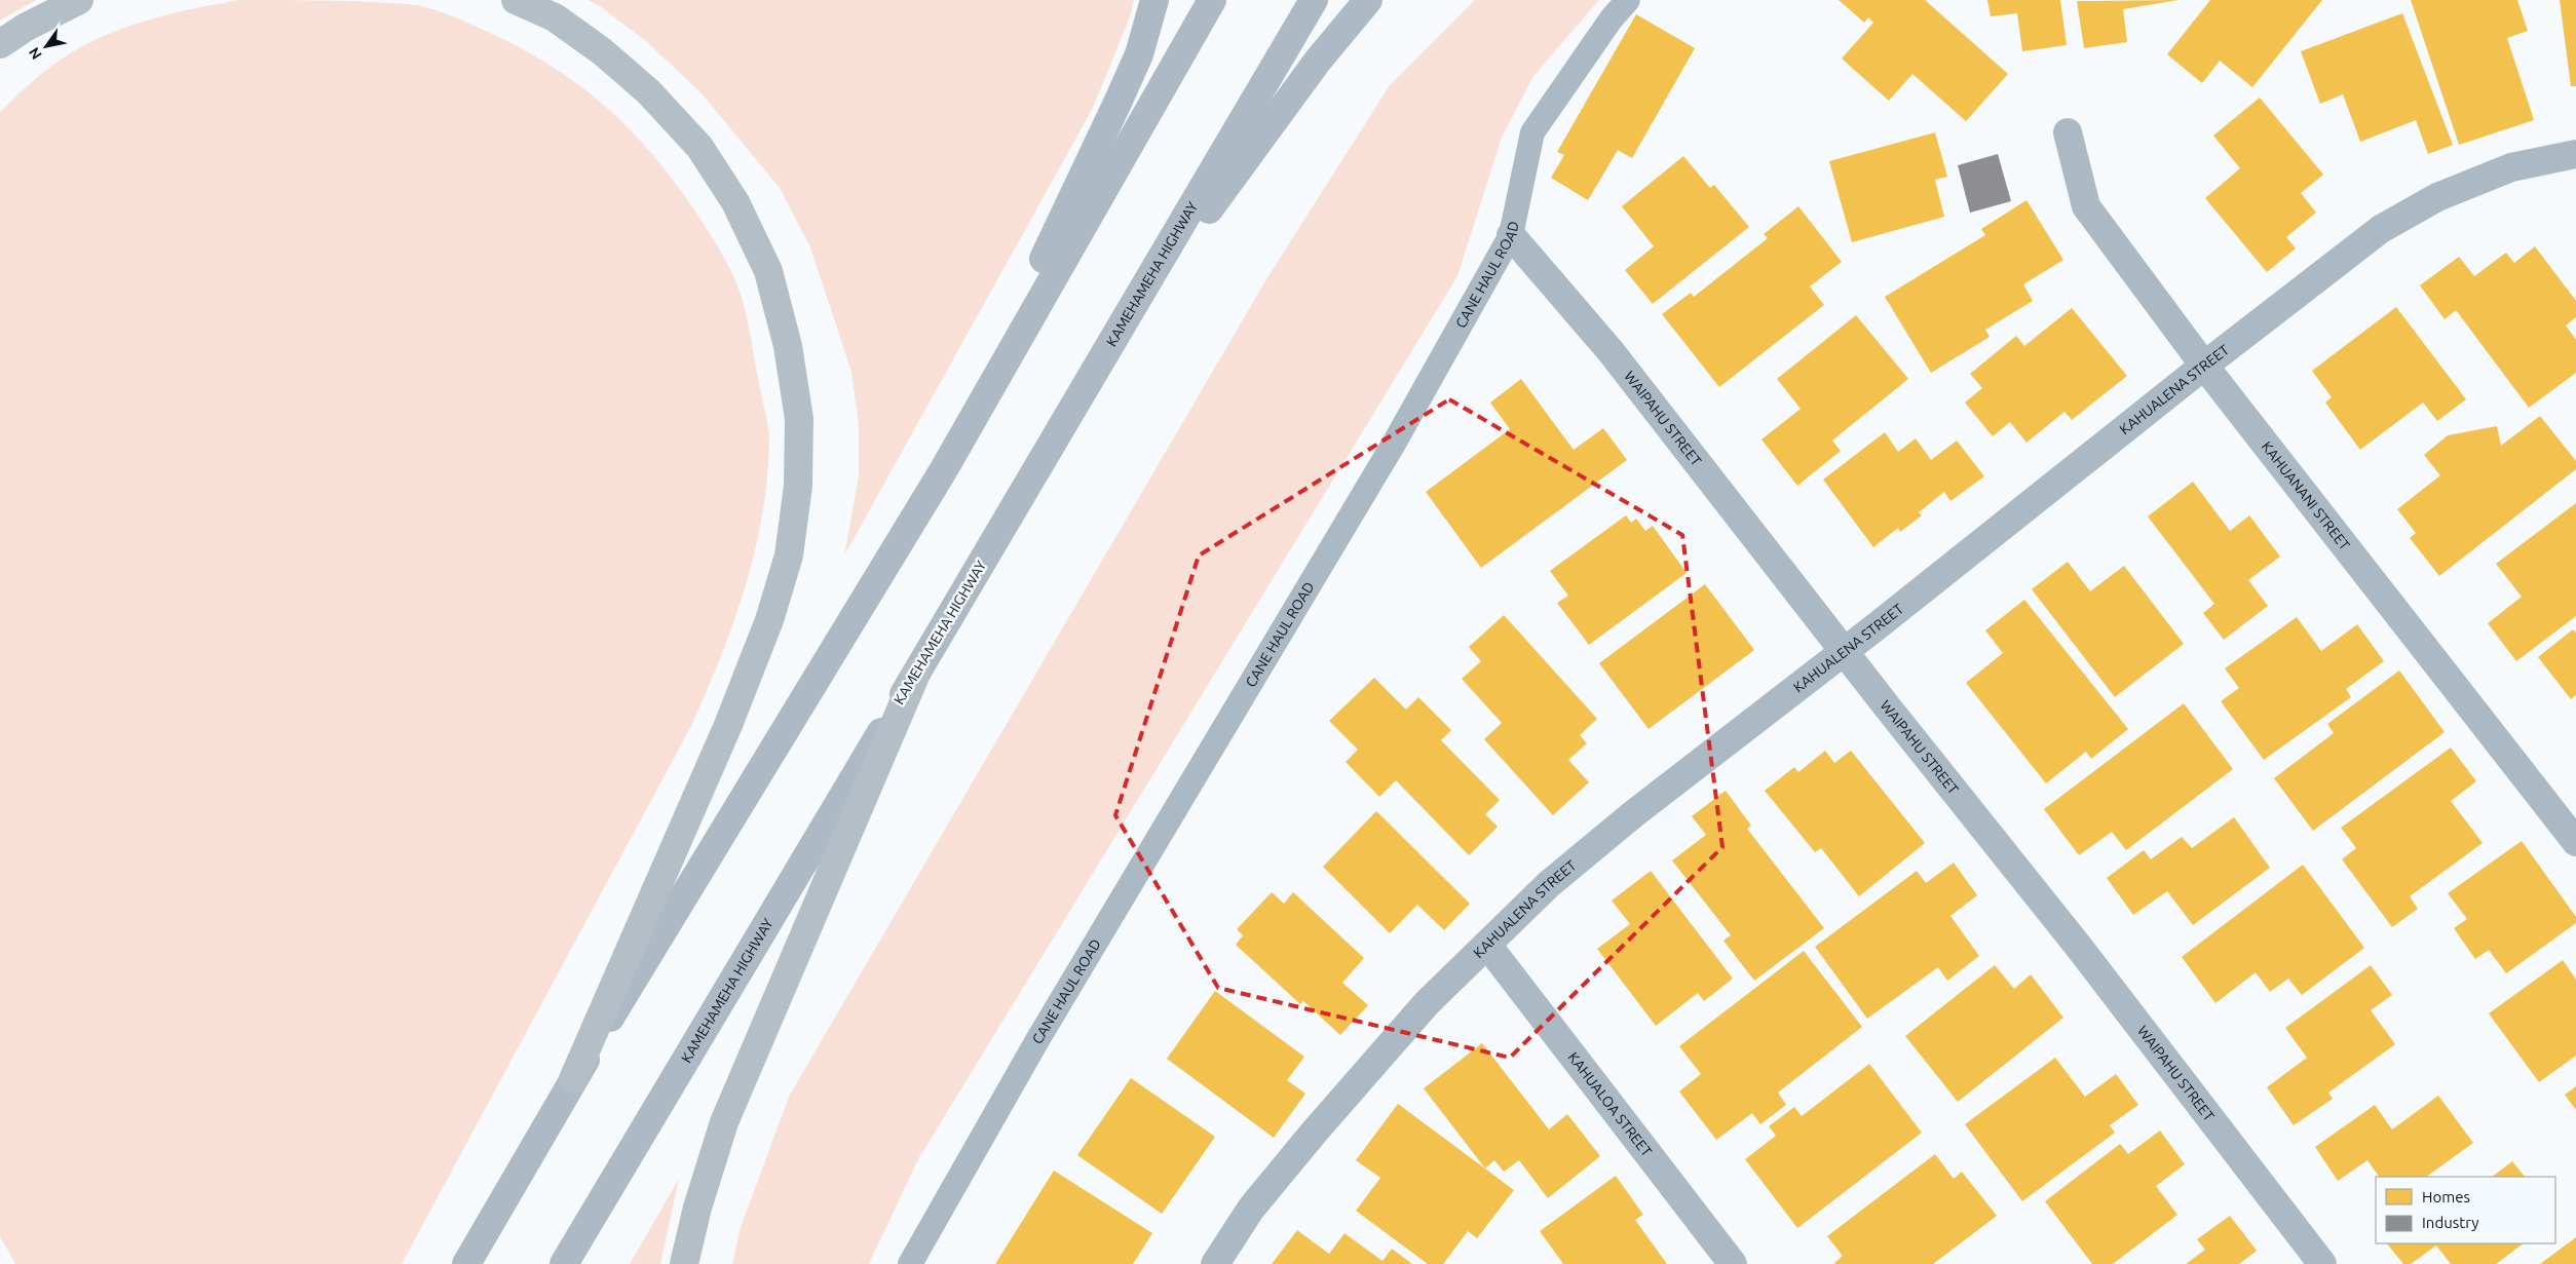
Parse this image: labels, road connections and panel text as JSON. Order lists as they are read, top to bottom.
{
  "streets": {
    "main road": ["KAMEHAMEHA HIGHWAY"],
    "street": [
      "KAHUALENA STREET",
      "WAIPAHU STREET",
      "KAHUANANI STREET",
      "KAHUALOA STREET"
    ],
    "lane": ["CANE HAUL ROAD"]
  },
  "crossings": [
    ["CANE HAUL ROAD", "WAIPAHU STREET"],
    ["KAHUALENA STREET", "WAIPAHU STREET"],
    ["KAHUALENA STREET", "KAHUANANI STREET"],
    ["KAHUALENA STREET", "KAHUALOA STREET"]
  ],
  "legend": ["Homes", "Industry"],
  "north": "bottom left"
}
